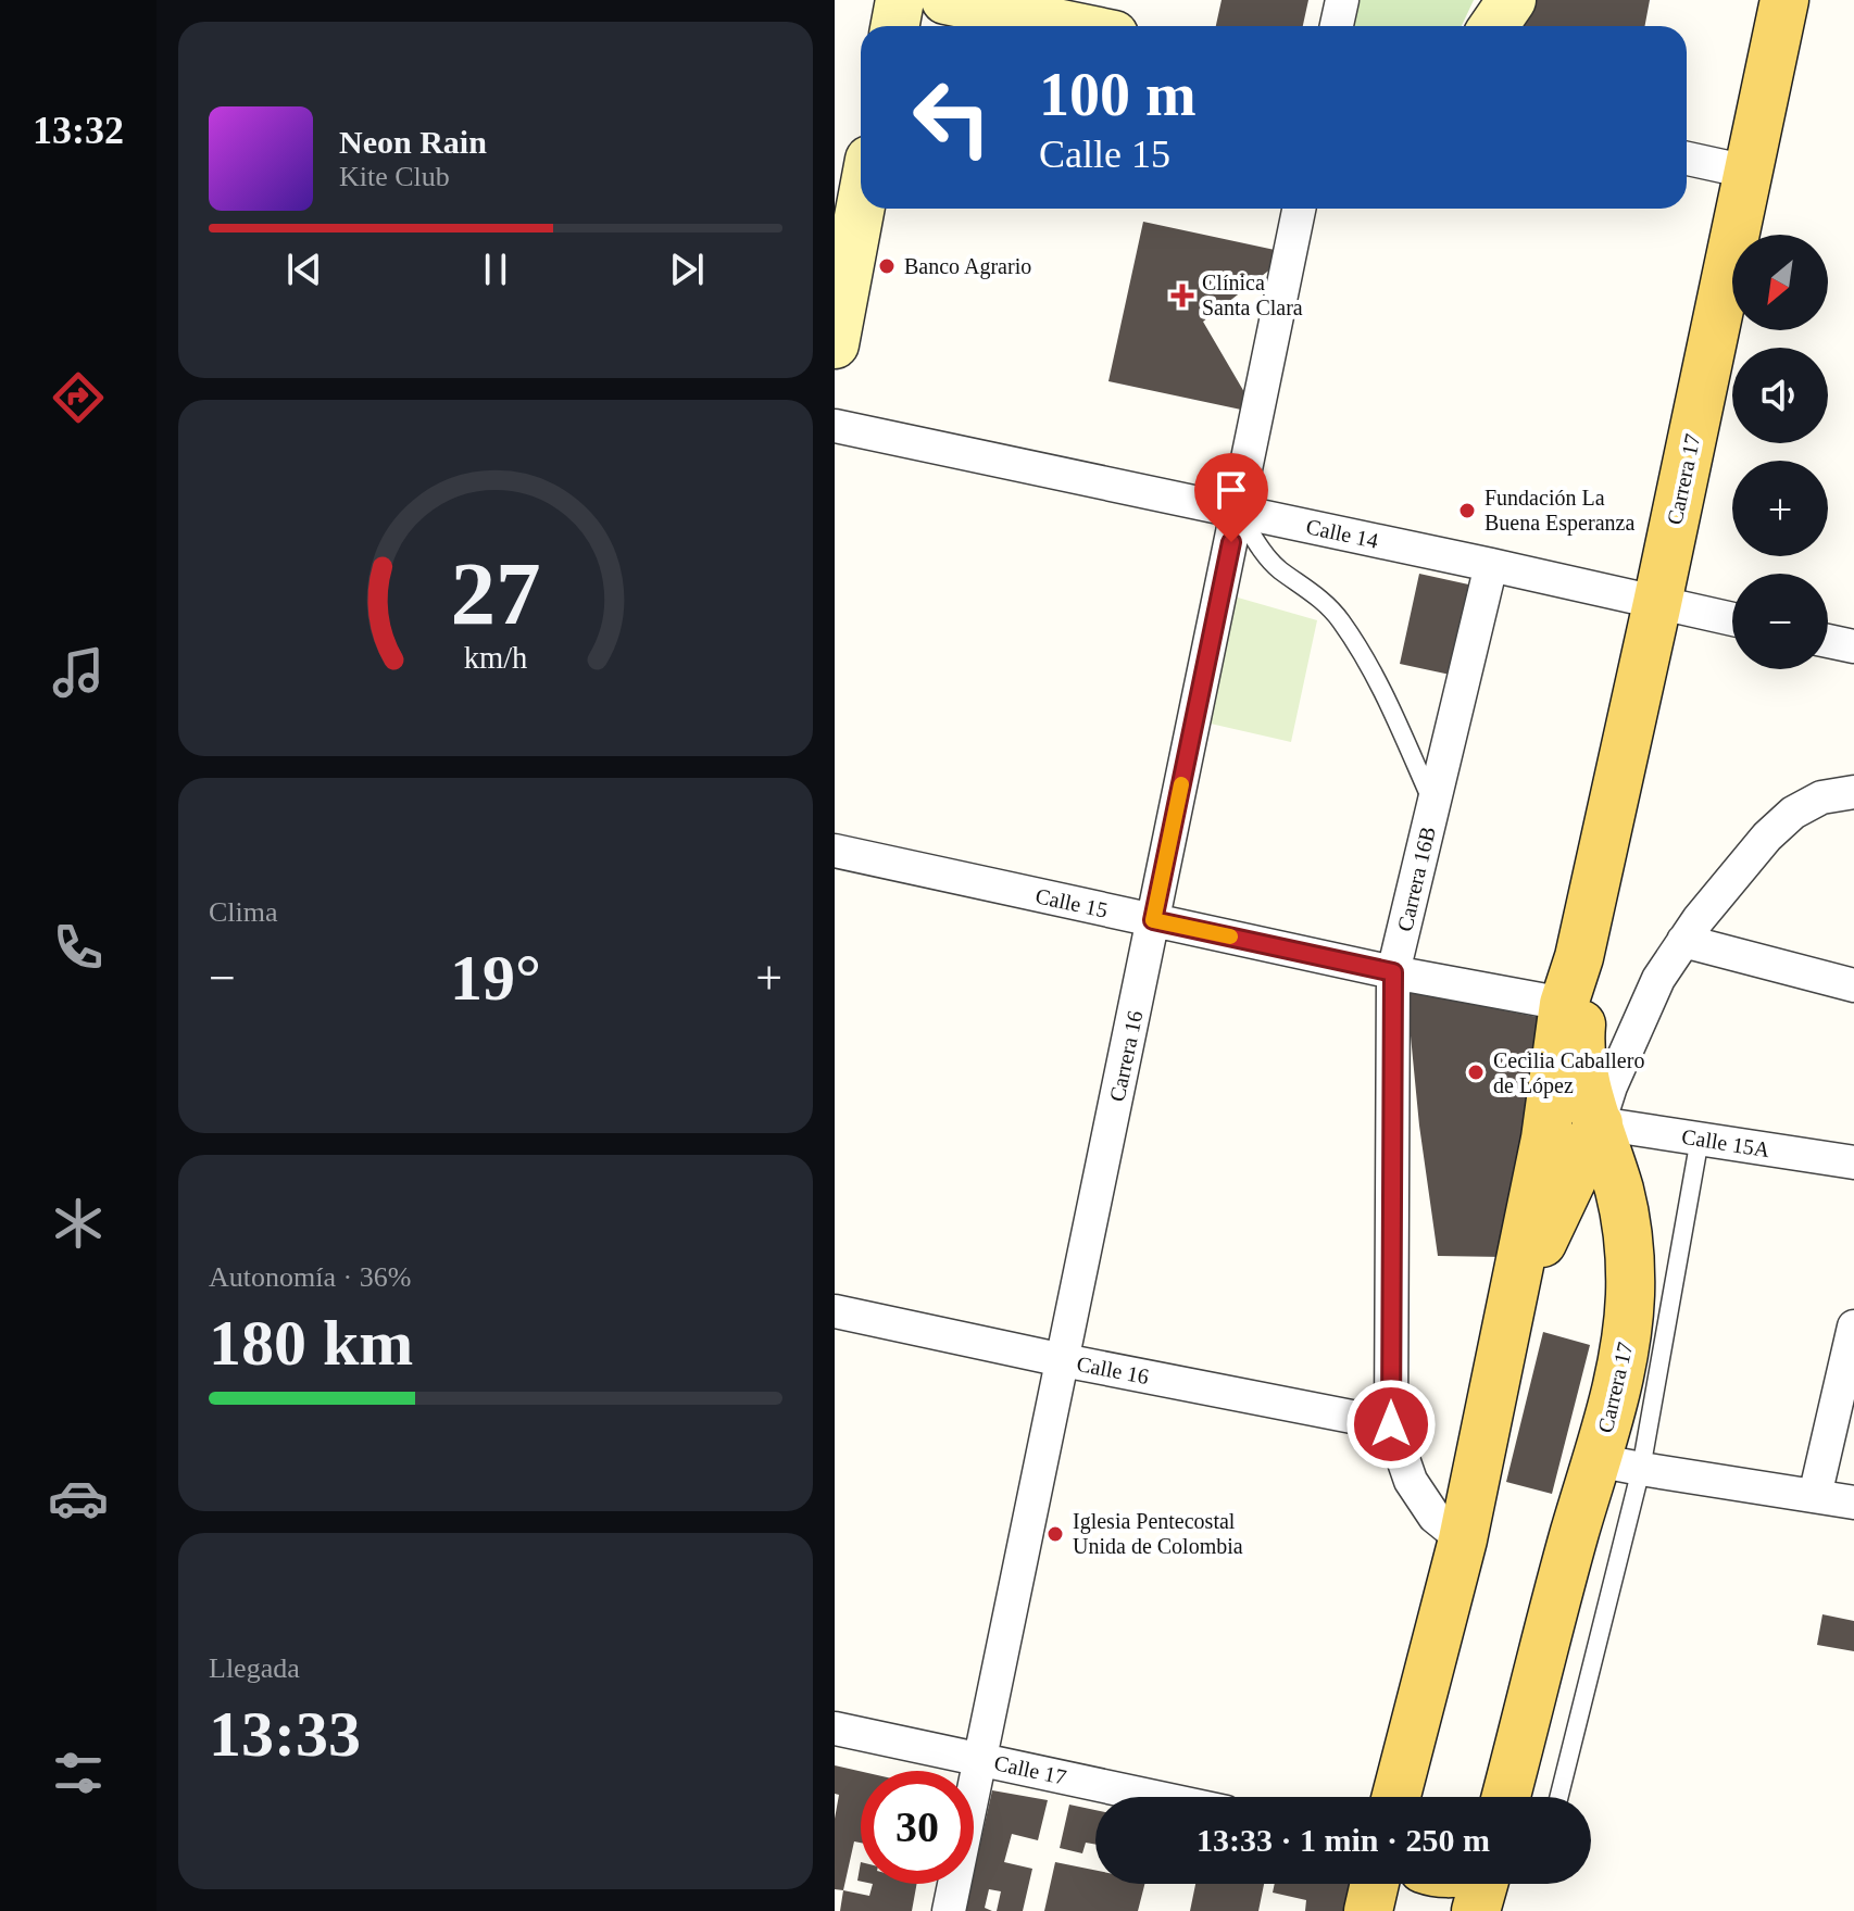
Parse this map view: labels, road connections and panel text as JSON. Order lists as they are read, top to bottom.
{
  "streets": {
    "main road": ["Carrera 17"],
    "street": [
      "Calle 14",
      "Carrera 16B",
      "Calle 15",
      "Carrera 16",
      "Calle 15A",
      "Calle 16",
      "Calle 17"
    ]
  },
  "crossings": [
    ["Carrera 17", "Calle 14"],
    ["Carrera 17", "Carrera 16B"],
    ["Carrera 17", "Calle 15"],
    ["Carrera 17", "Calle 15A"],
    ["Calle 14", "Carrera 16B"],
    ["Calle 14", "Carrera 16"],
    ["Carrera 16B", "Calle 15"],
    ["Carrera 16B", "Calle 16"],
    ["Calle 15", "Carrera 16"],
    ["Carrera 16", "Calle 16"],
    ["Carrera 16", "Calle 17"]
  ],
  "places": {
    "other": [
      "Banco Agrario",
      "Fundación La Buena Esperanza",
      "Cecilia Caballero de López",
      "Iglesia Pentecostal Unida de Colombia"
    ],
    "health": ["Clínica Santa Clara"]
  },
  "north": "bottom left",
  "page": {
    "tabs": "13:32",
    "turn": ["100 m", "Calle 15"],
    "song": ["Neon Rain", "Kite Club"],
    "map_buttons": ["+", "−"],
    "tile": [
      "Clima",
      ["Autonomía · 36%", "180 km"],
      ["Llegada", "13:33"]
    ],
    "heat": ["−", "19°", "+"],
    "limit": "30",
    "trip": "13:33 · 1 min · 250 m",
    "gauge": ["27", "km/h"]
  }
}
